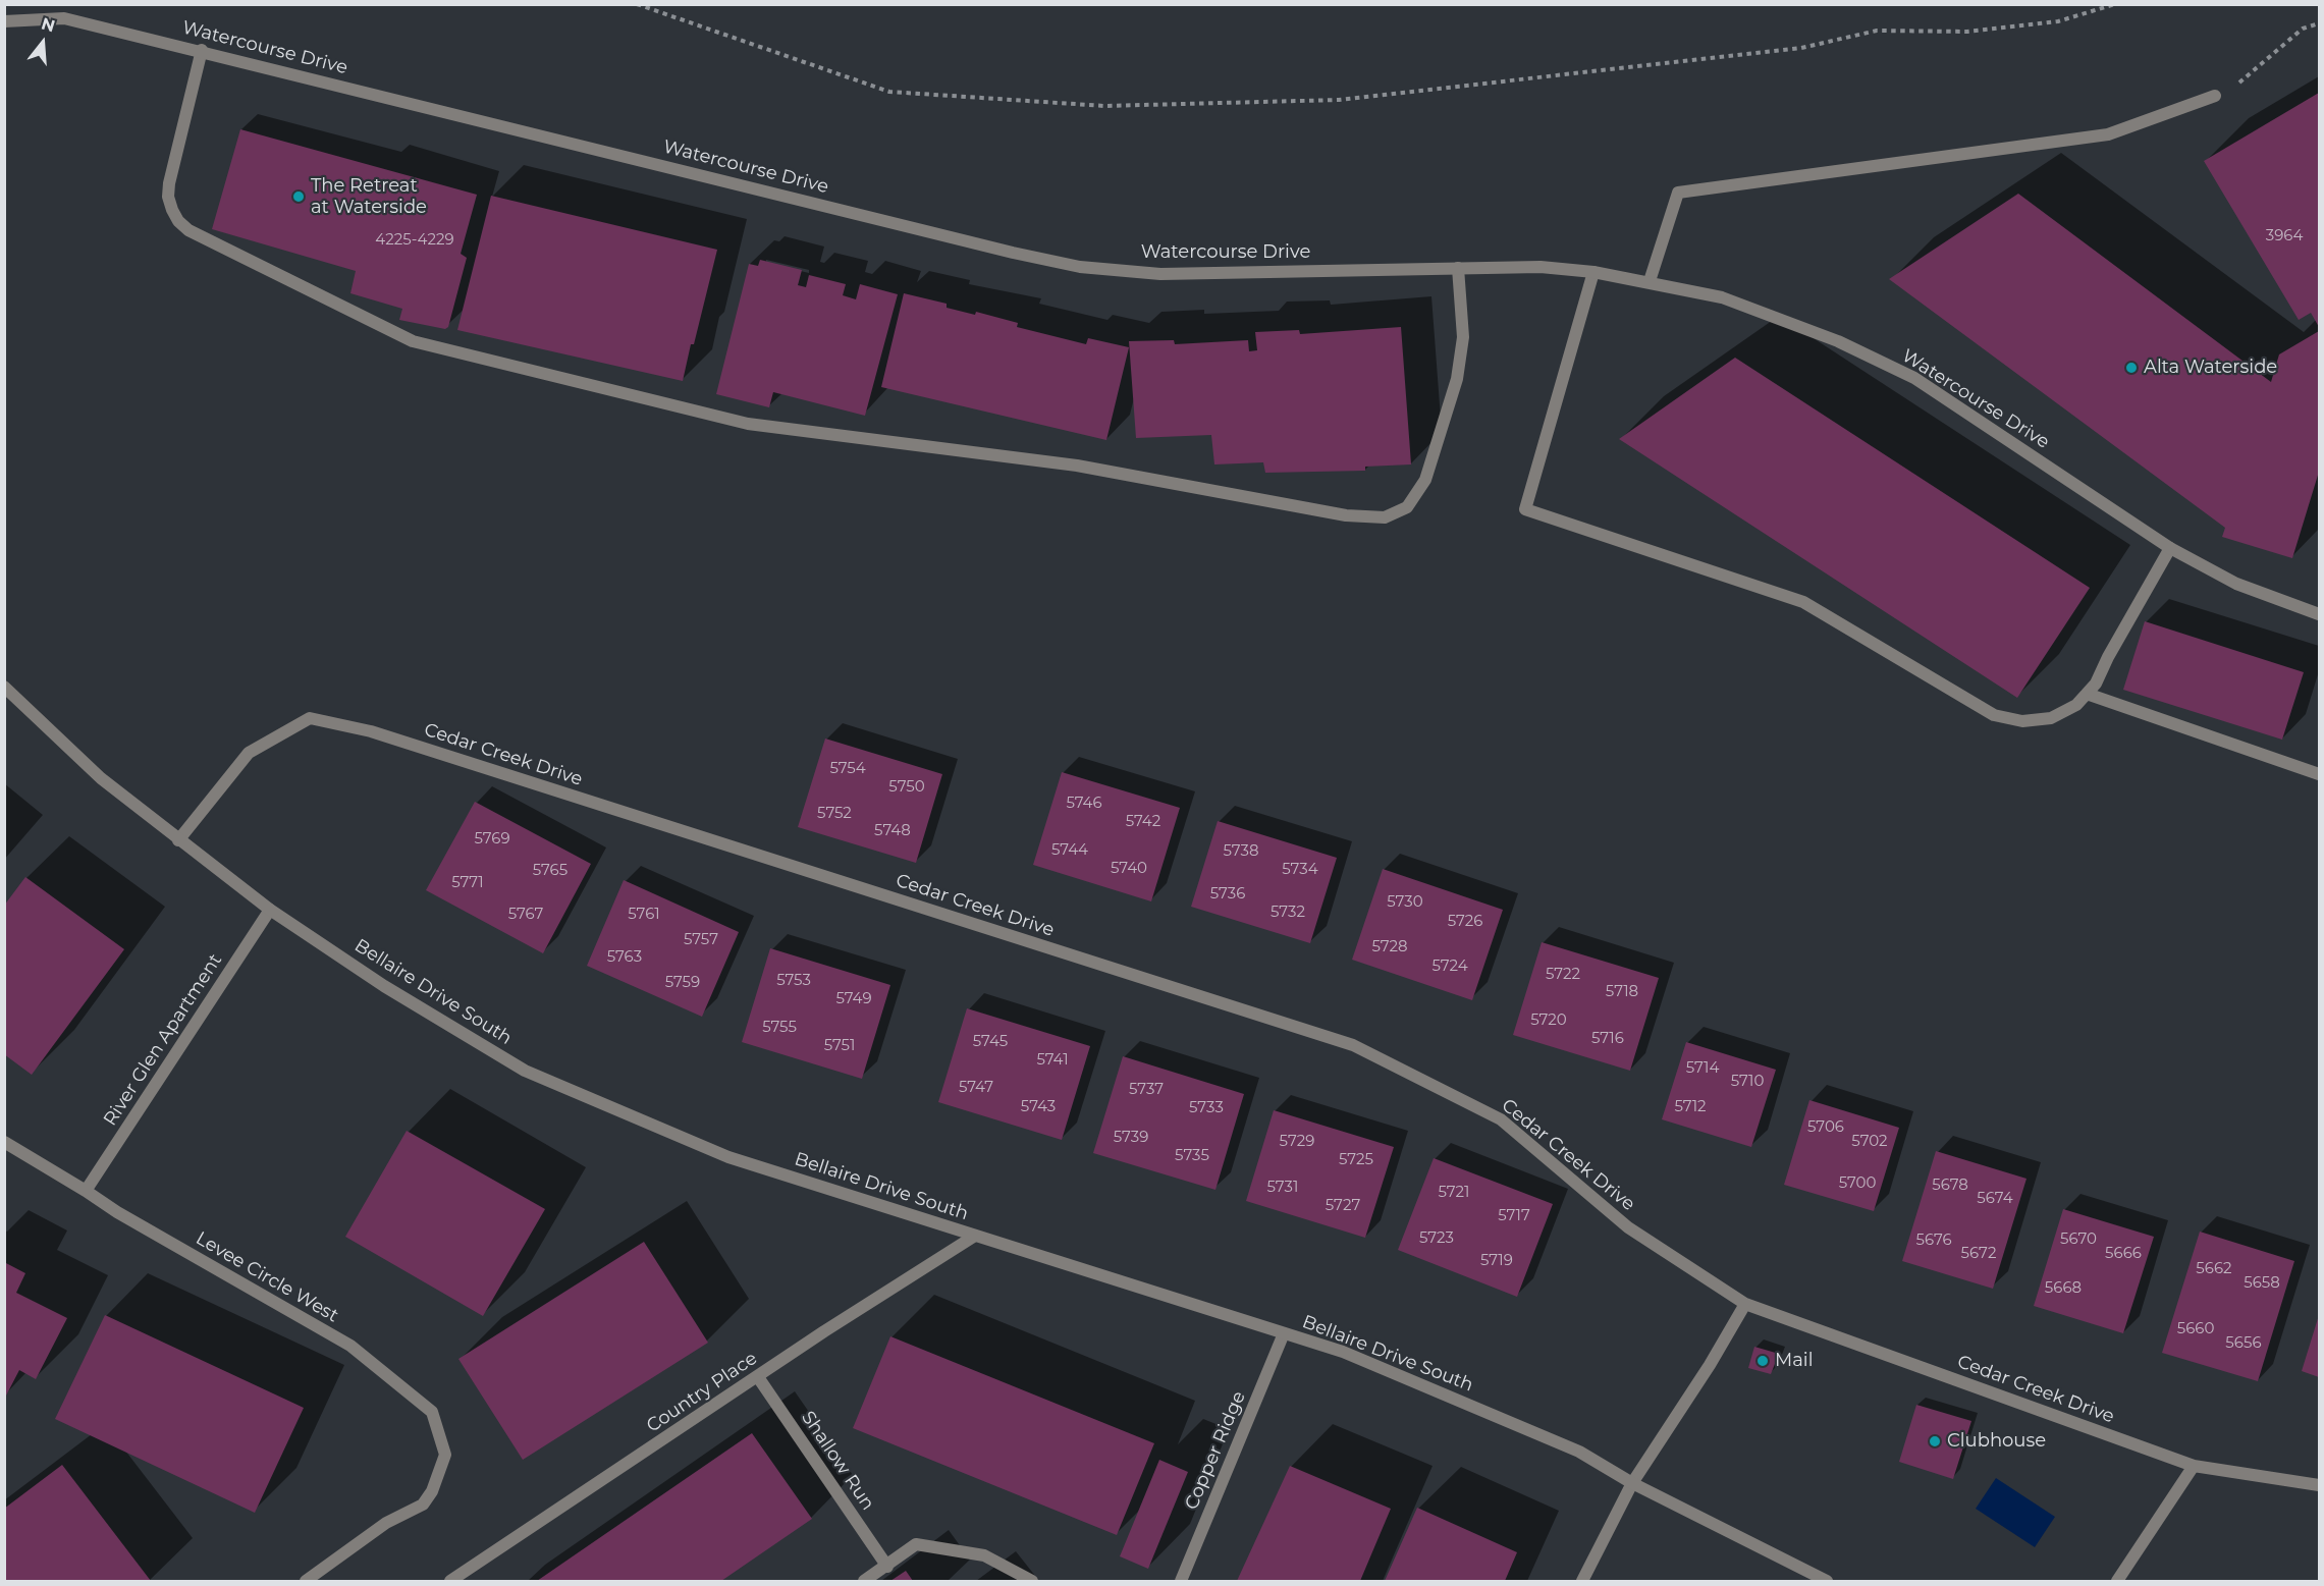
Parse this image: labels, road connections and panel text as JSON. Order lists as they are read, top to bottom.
{
  "streets": {
    "street": [
      "Watercourse Drive",
      "Cedar Creek Drive",
      "Bellaire Drive South",
      "River Glen Apartment",
      "Levee Circle West",
      "Country Place",
      "Copper Ridge",
      "Shallow Run"
    ]
  },
  "crossings": [
    ["Cedar Creek Drive", "Bellaire Drive South"],
    ["Bellaire Drive South", "River Glen Apartment"],
    ["Bellaire Drive South", "Country Place"],
    ["Bellaire Drive South", "Copper Ridge"],
    ["River Glen Apartment", "Levee Circle West"],
    ["Country Place", "Shallow Run"]
  ],
  "places": [
    "The Retreat at Waterside",
    "Alta Waterside",
    "Mail",
    "Clubhouse"
  ],
  "house_numbers": [
    "3964",
    "4225-4229",
    "5754",
    "5750",
    "5746",
    "5752",
    "5742",
    "5748",
    "5769",
    "5744",
    "5738",
    "5740",
    "5734",
    "5765",
    "5771",
    "5736",
    "5730",
    "5732",
    "5767",
    "5761",
    "5726",
    "5757",
    "5728",
    "5763",
    "5724",
    "5722",
    "5753",
    "5759",
    "5718",
    "5749",
    "5720",
    "5755",
    "5716",
    "5745",
    "5751",
    "5741",
    "5714",
    "5710",
    "5747",
    "5737",
    "5743",
    "5712",
    "5733",
    "5706",
    "5739",
    "5729",
    "5702",
    "5735",
    "5725",
    "5700",
    "5678",
    "5731",
    "5721",
    "5674",
    "5727",
    "5717",
    "5723",
    "5670",
    "5676",
    "5672",
    "5666",
    "5719",
    "5662",
    "5658",
    "5668",
    "5660",
    "5656"
  ],
  "north": "top"
}
